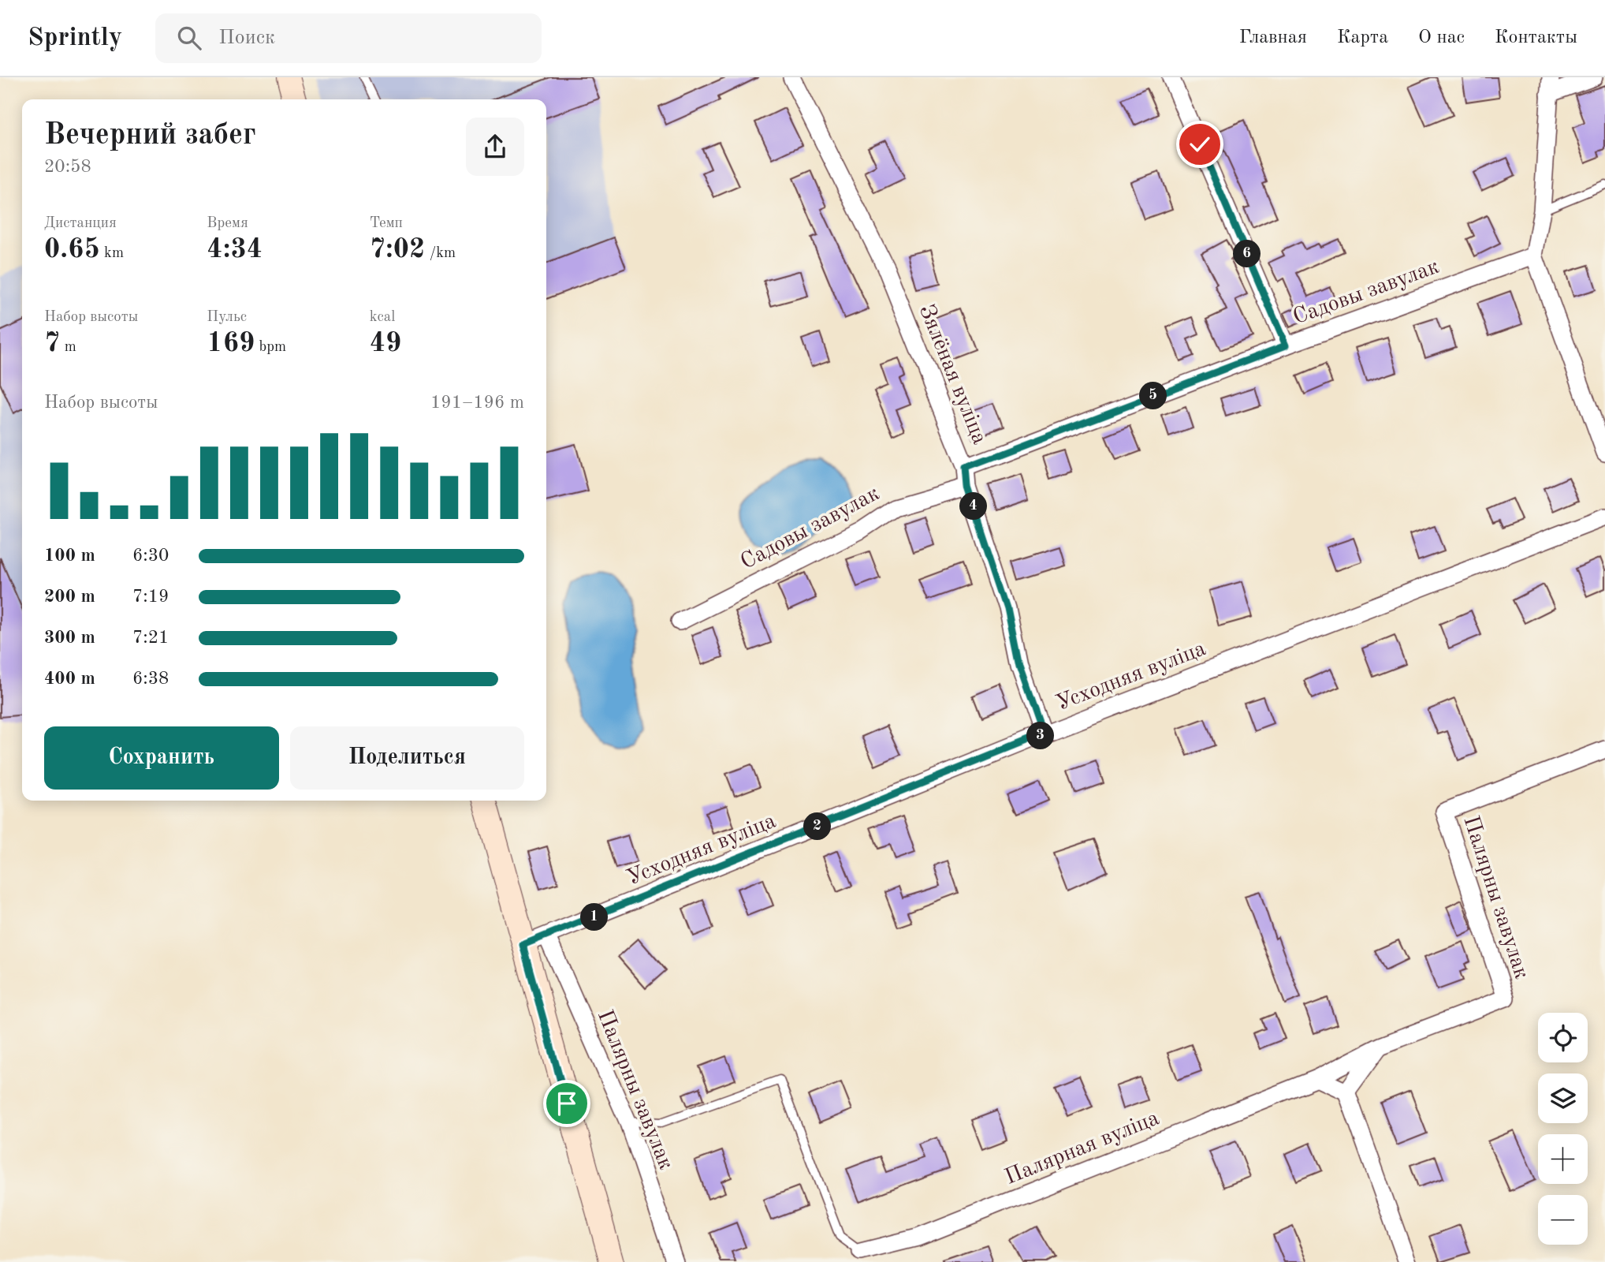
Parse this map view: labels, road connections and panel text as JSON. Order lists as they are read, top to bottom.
{
  "streets": {
    "street": [
      "Садовы завулак",
      "Зялёная вуліца",
      "Усходняя вуліца",
      "Палярны завулак",
      "Палярная вуліца"
    ]
  },
  "crossings": [
    ["Садовы завулак", "Зялёная вуліца"],
    ["Зялёная вуліца", "Усходняя вуліца"],
    ["Усходняя вуліца", "Палярны завулак"],
    ["Палярны завулак", "Палярная вуліца"]
  ],
  "page": {
    "header": "Sprintly",
    "search": "Поиск",
    "nav": [
      "Главная",
      "Карта",
      "О нас",
      "Контакты"
    ],
    "heading": ["Вечерний забег", "20:58"],
    "stats": [
      ["Дистанция", "0.65 km"],
      ["Время", "4:34"],
      ["Темп", "7:02 /km"],
      ["Набор высоты", "7 m"],
      ["Пульс", "169 bpm"],
      ["kcal", "49"]
    ],
    "pins": [
      "6",
      "5",
      "4",
      "3",
      "2",
      "1"
    ],
    "chart": ["Набор высоты", "191–196 m"],
    "list": [
      {
        "name": "100 m",
        "note": "6:30"
      },
      {
        "name": "200 m",
        "note": "7:19"
      },
      {
        "name": "300 m",
        "note": "7:21"
      },
      {
        "name": "400 m",
        "note": "6:38"
      }
    ],
    "buttons": ["Сохранить", "Поделиться"],
    "map_buttons": ["+", "−"]
  }
}
